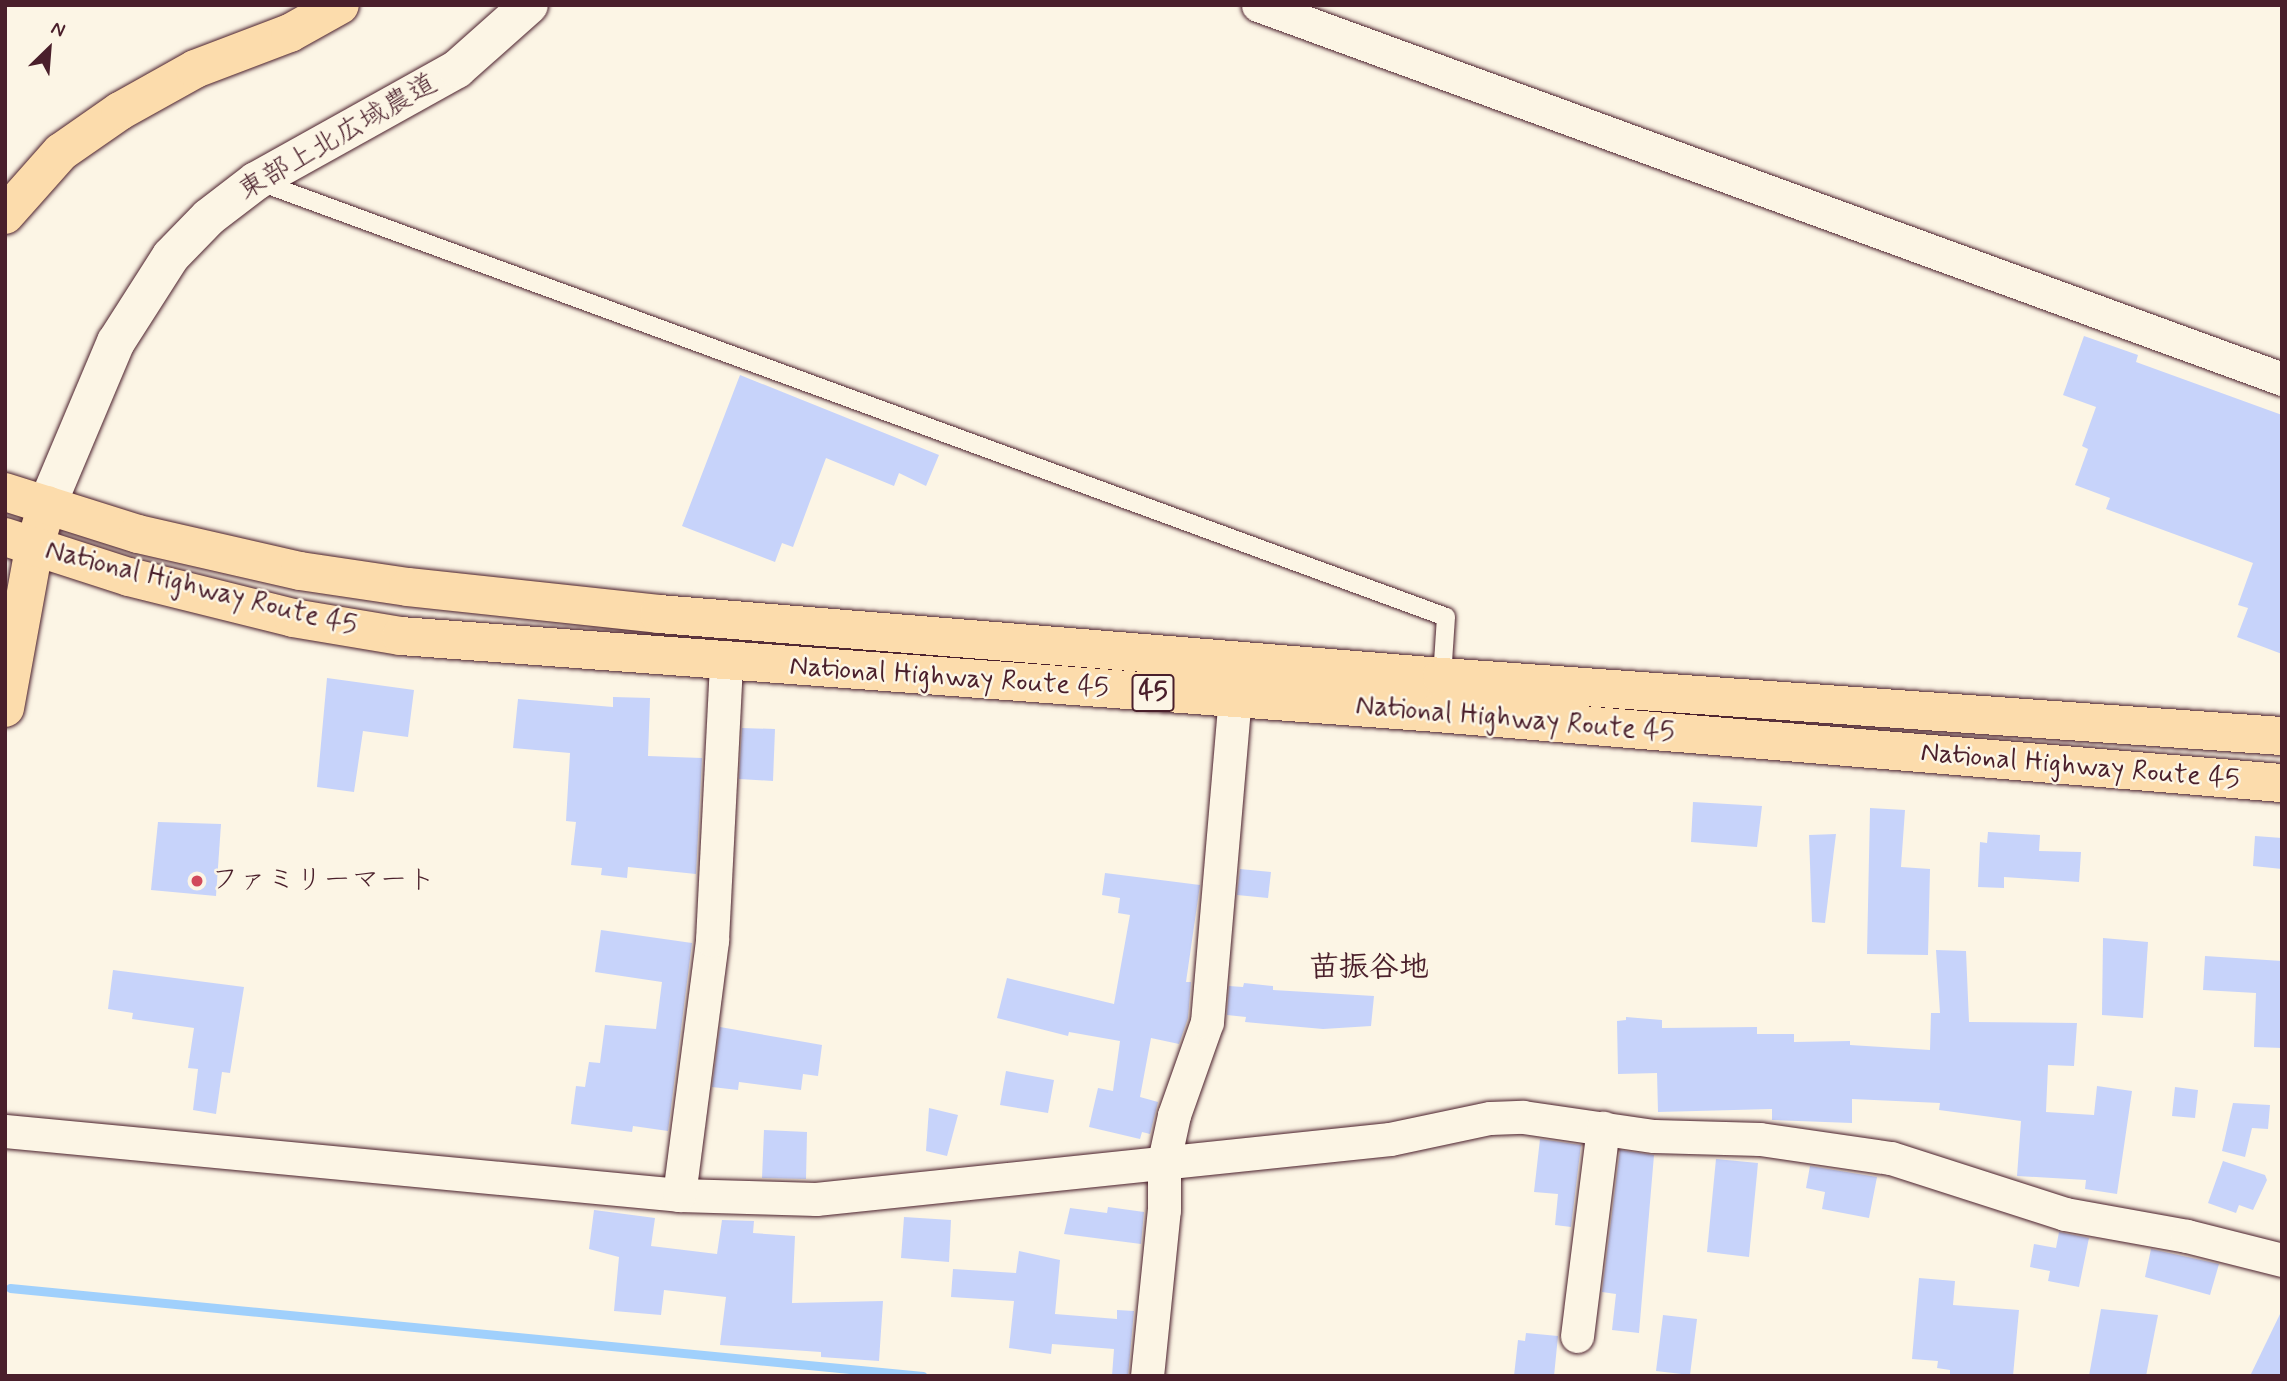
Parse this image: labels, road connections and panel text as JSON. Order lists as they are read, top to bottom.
{
  "streets": {
    "main road": ["National Highway Route 45", "45"],
    "street": ["東部上北広域農道"]
  },
  "crossings": [
    ["東部上北広域農道", "National Highway Route 45"]
  ],
  "districts": ["苗振谷地"],
  "places": ["ファミリーマート"],
  "north": "top right"
}
